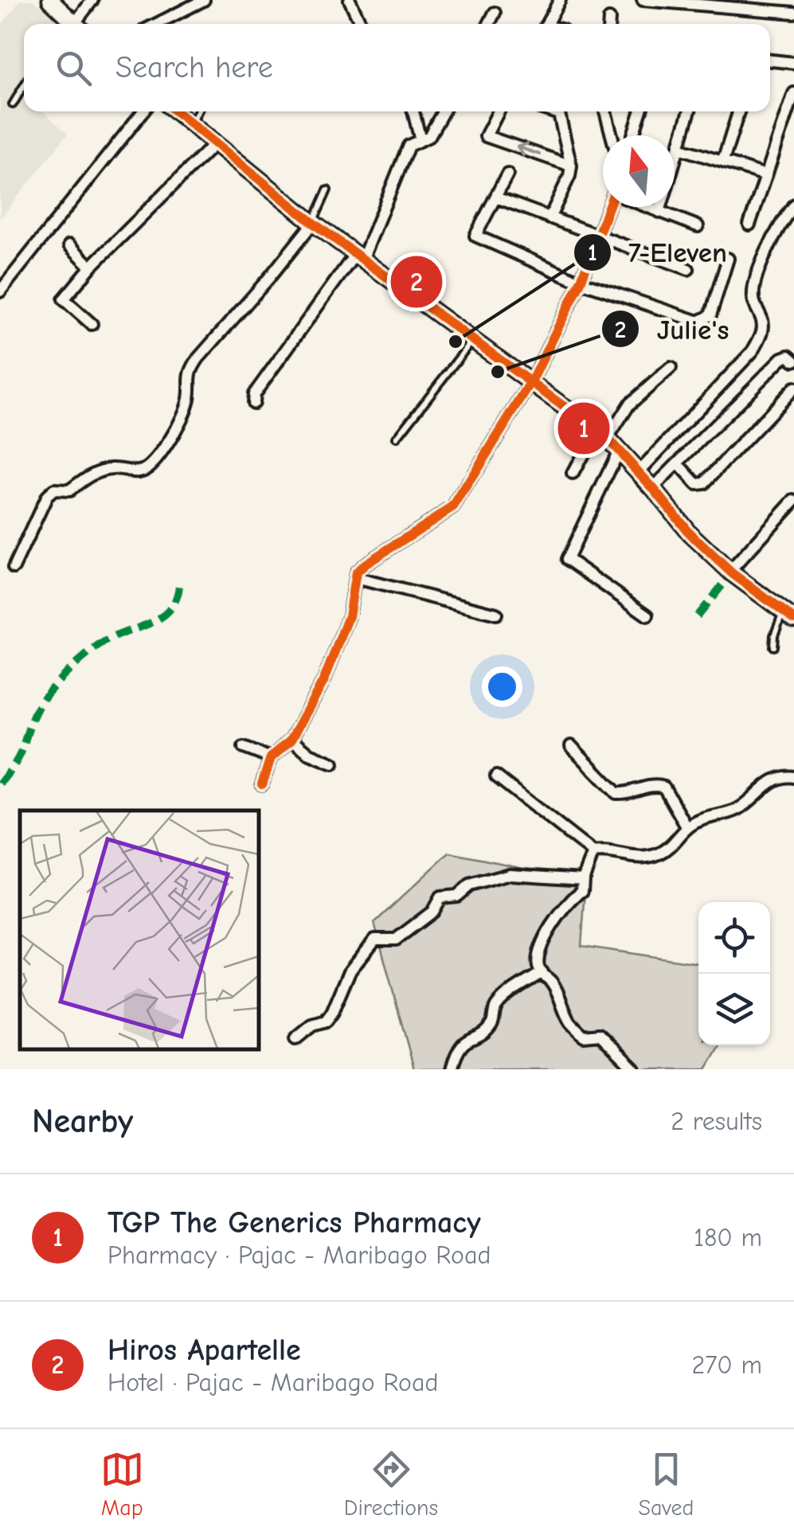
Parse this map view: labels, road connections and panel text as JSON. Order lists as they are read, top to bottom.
{
  "places": ["7-Eleven", "Julie's"],
  "north": "top",
  "page": {
    "search": "Search here",
    "pins": ["2", "1"],
    "heading": ["Nearby", "2 results"],
    "list": [
      {
        "mark": "1",
        "name": "TGP The Generics Pharmacy",
        "note": "Pharmacy · Pajac - Maribago Road",
        "value": "180 m"
      },
      {
        "mark": "2",
        "name": "Hiros Apartelle",
        "note": "Hotel · Pajac - Maribago Road",
        "value": "270 m"
      }
    ],
    "nav": ["Map", "Directions", "Saved"]
  }
}
